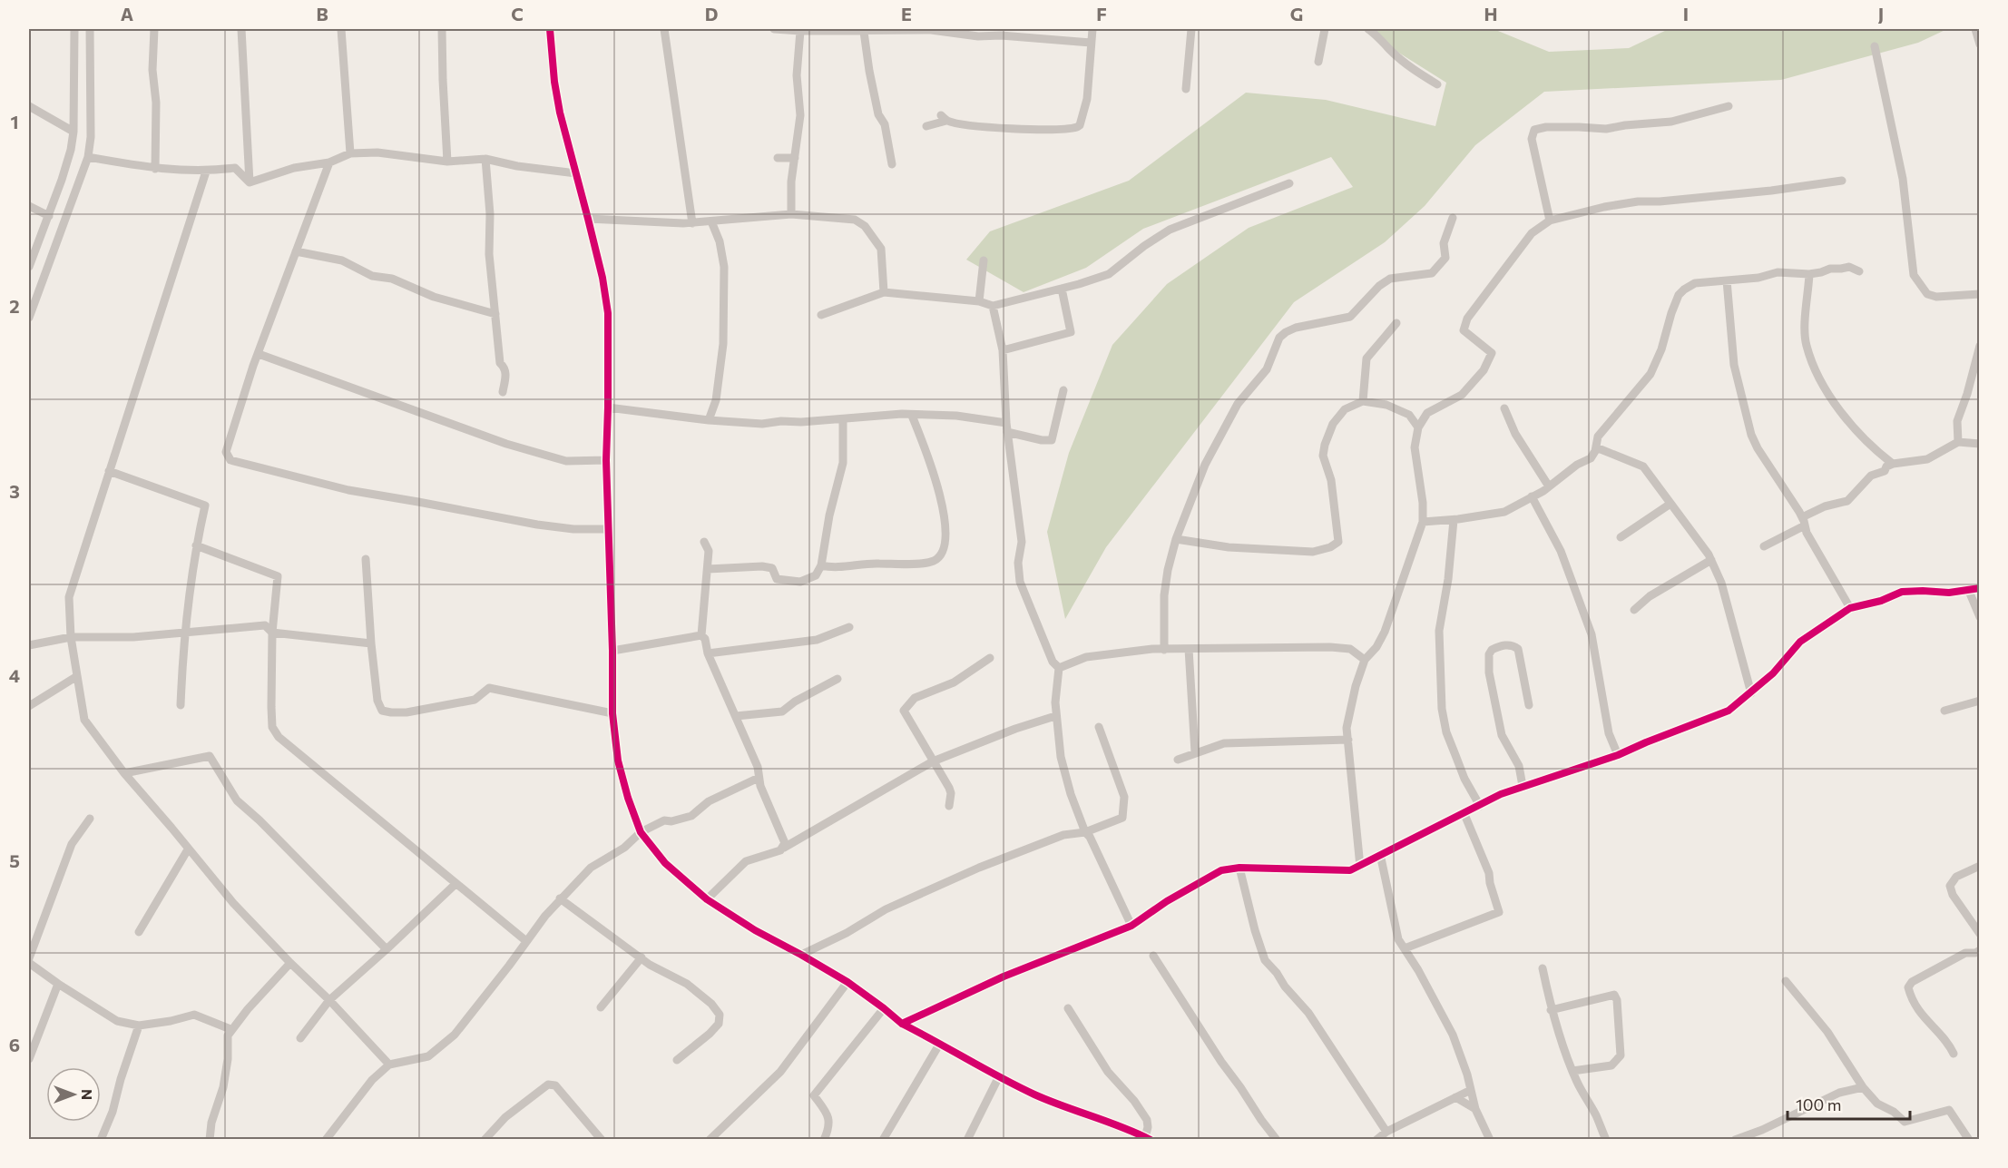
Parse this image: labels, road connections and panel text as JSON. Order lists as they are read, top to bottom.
{
  "scale_bar": "100 m",
  "north": "right",
  "grid": {
    "columns": [
      "A",
      "B",
      "C",
      "D",
      "E",
      "F",
      "G",
      "H",
      "I",
      "J"
    ],
    "rows": [
      "1",
      "2",
      "3",
      "4",
      "5",
      "6"
    ]
  }
}
